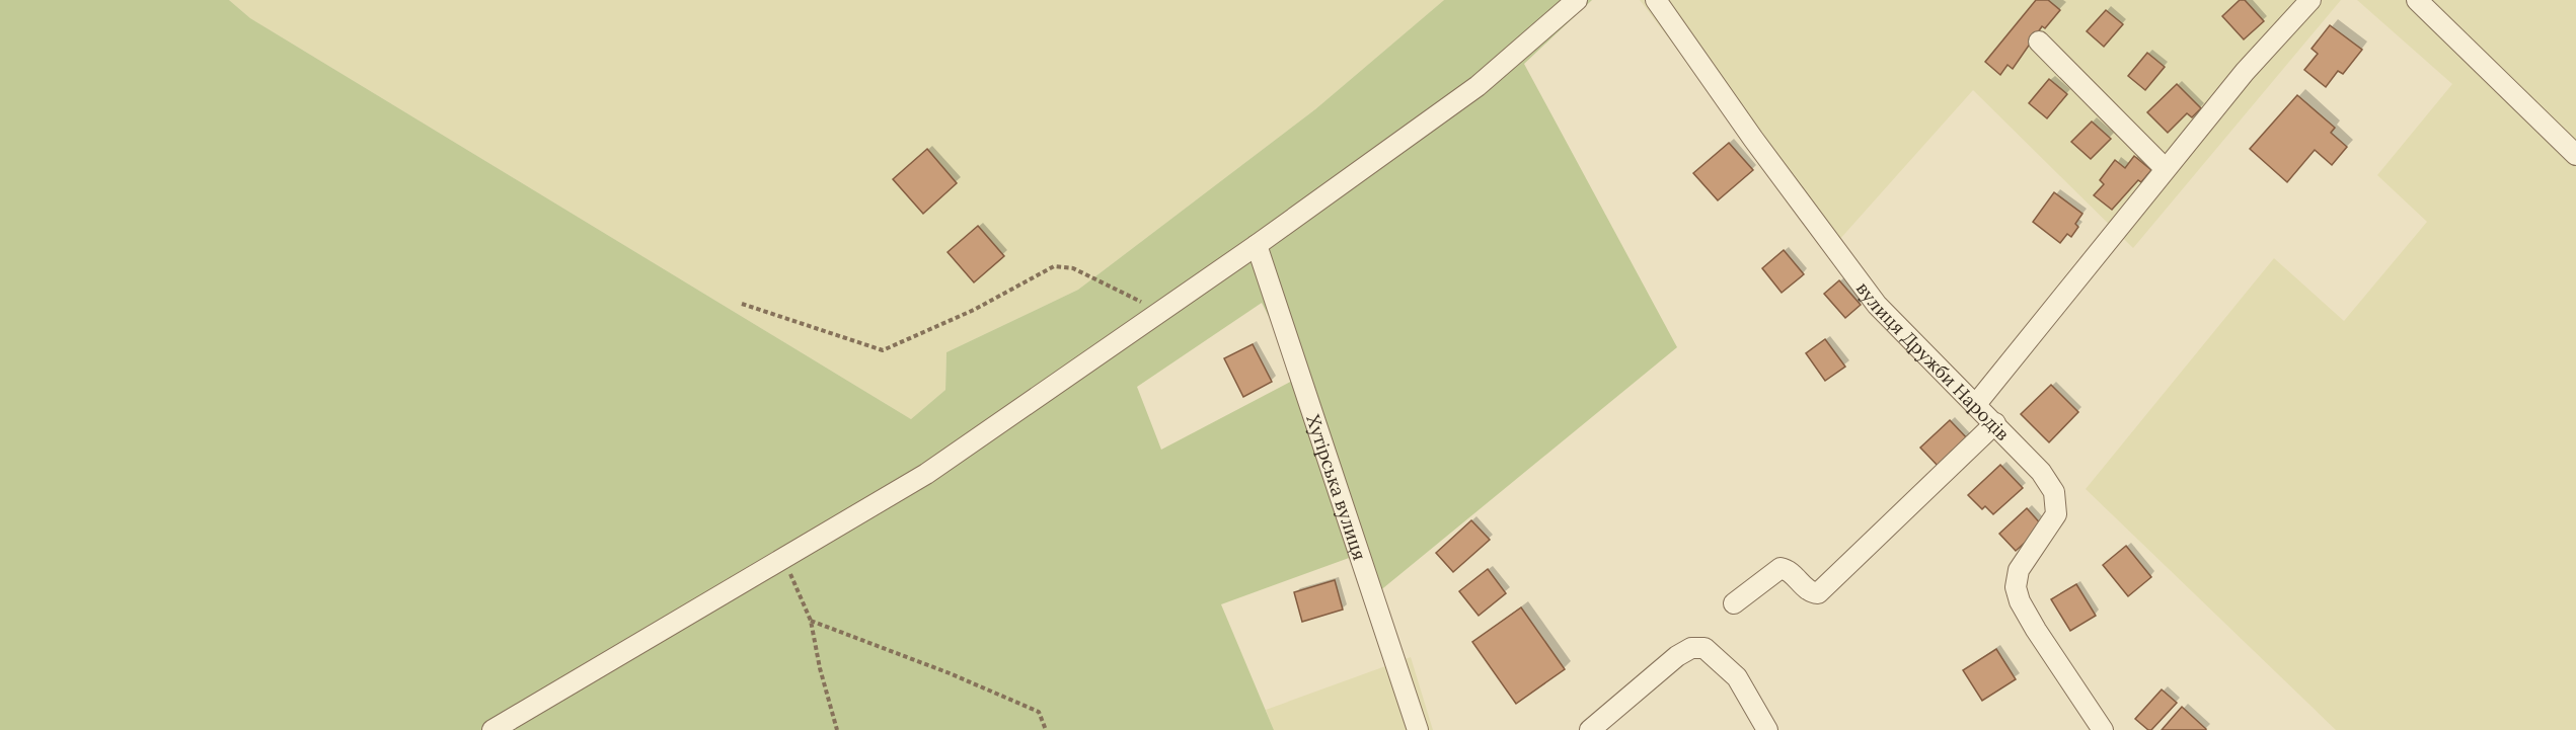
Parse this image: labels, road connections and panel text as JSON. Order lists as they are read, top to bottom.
{
  "streets": {
    "street": ["вулиця Дружби Народів", "Хутірська вулиця"]
  }
}
